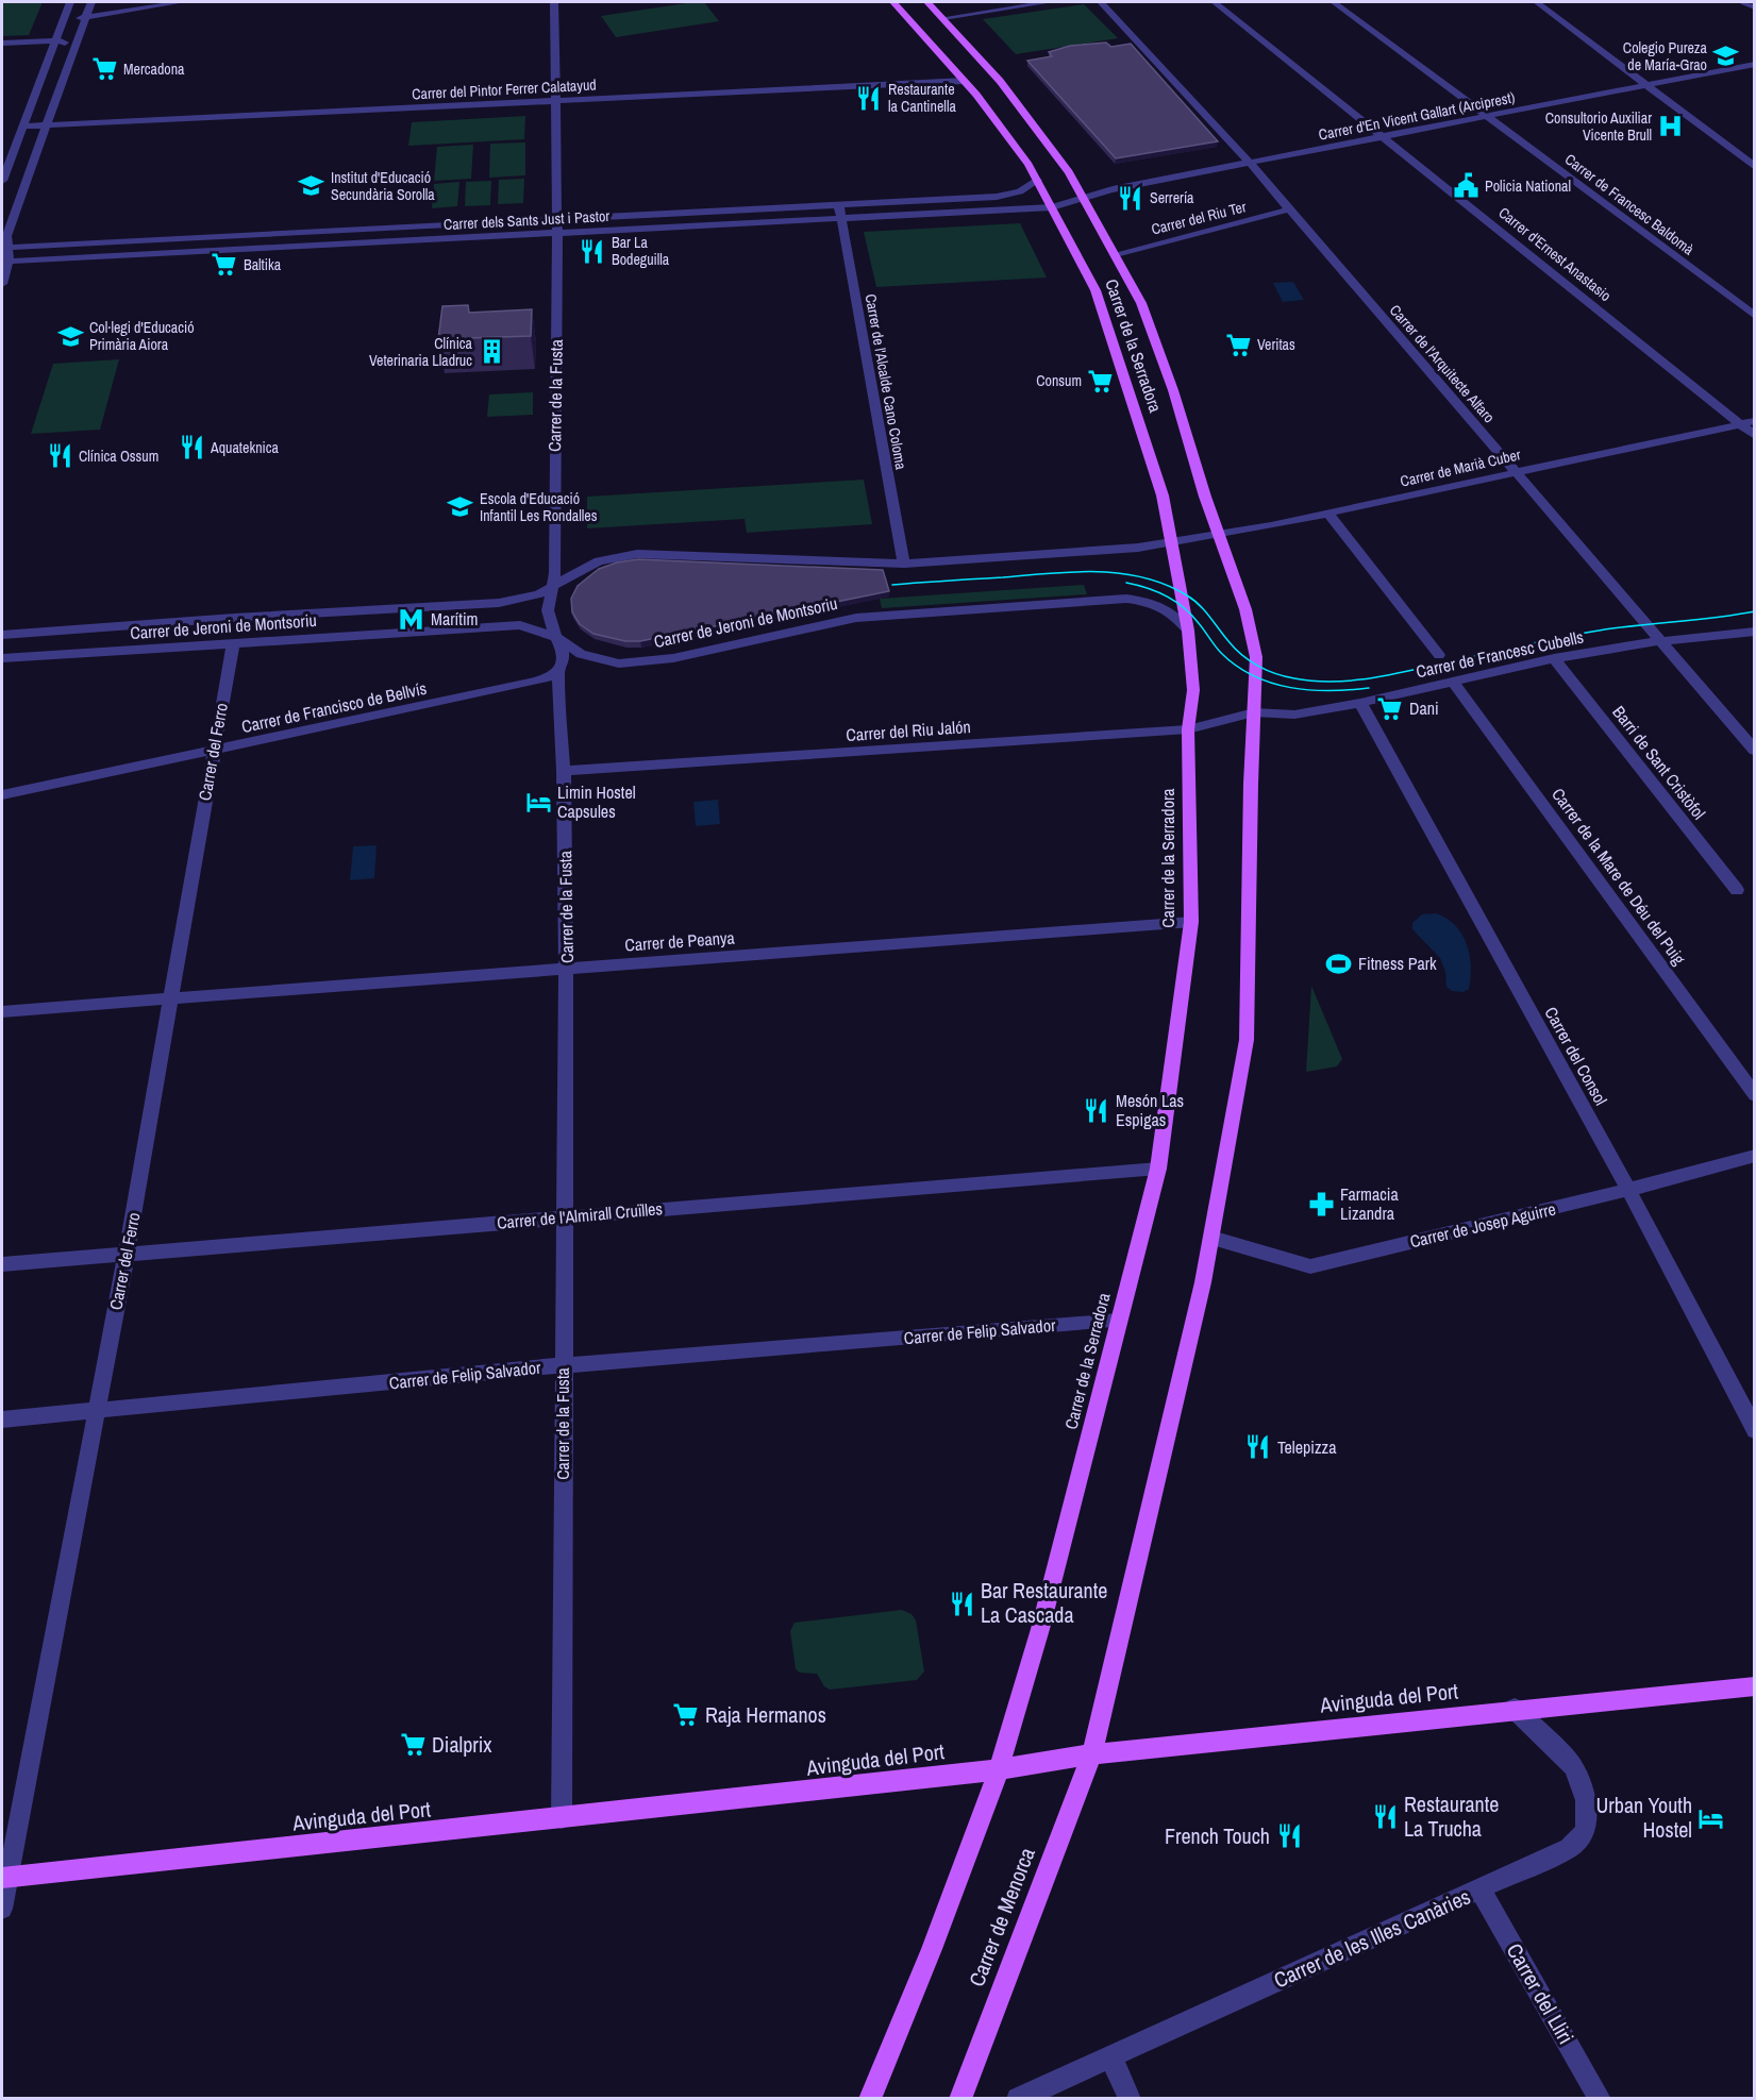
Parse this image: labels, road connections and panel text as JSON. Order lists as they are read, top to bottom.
{
  "streets": {
    "main road": ["Carrer de la Serradora", "Avinguda del Port", "Carrer de Menorca"],
    "street": [
      "Carrer del Pintor Ferrer Calatayud",
      "Carrer d'En Vicent Gallart (Arciprest)",
      "Carrer de Francesc Baldomà",
      "Carrer del Riu Ter",
      "Carrer dels Sants Just i Pastor",
      "Carrer d'Ernest Anastasio",
      "Carrer de l'Arquitecte Alfaro",
      "Carrer de l'Alcalde Cano Coloma",
      "Carrer de la Fusta",
      "Carrer de Marià Cuber",
      "Carrer de Jeroni de Montsoriu",
      "Carrer de Francesc Cubells",
      "Carrer de Francisco de Bellvís",
      "Carrer del Riu Jalón",
      "Carrer del Ferro",
      "Barri de Sant Cristòfol",
      "Carrer de la Mare de Déu del Puig",
      "Carrer de Peanya",
      "Carrer del Consol",
      "Carrer de l'Almirall Cruïlles",
      "Carrer de Josep Aguirre",
      "Carrer de Felip Salvador",
      "Carrer de les Illes Canàries",
      "Carrer del Lliri"
    ]
  },
  "crossings": [
    ["Carrer del Pintor Ferrer Calatayud", "Carrer de la Serradora"],
    ["Carrer del Pintor Ferrer Calatayud", "Carrer de la Fusta"],
    ["Carrer d'En Vicent Gallart (Arciprest)", "Carrer de Francesc Baldomà"],
    ["Carrer d'En Vicent Gallart (Arciprest)", "Carrer dels Sants Just i Pastor"],
    ["Carrer d'En Vicent Gallart (Arciprest)", "Carrer d'Ernest Anastasio"],
    ["Carrer d'En Vicent Gallart (Arciprest)", "Carrer de la Serradora"],
    ["Carrer d'En Vicent Gallart (Arciprest)", "Carrer de l'Arquitecte Alfaro"],
    ["Carrer del Riu Ter", "Carrer de la Serradora"],
    ["Carrer del Riu Ter", "Carrer de l'Arquitecte Alfaro"],
    ["Carrer dels Sants Just i Pastor", "Carrer de la Serradora"],
    ["Carrer dels Sants Just i Pastor", "Carrer de l'Alcalde Cano Coloma"],
    ["Carrer dels Sants Just i Pastor", "Carrer de la Fusta"],
    ["Carrer d'Ernest Anastasio", "Carrer de Marià Cuber"],
    ["Carrer de la Serradora", "Carrer de Marià Cuber"],
    ["Carrer de la Serradora", "Carrer de Jeroni de Montsoriu"],
    ["Carrer de la Serradora", "Carrer de Francesc Cubells"],
    ["Carrer de la Serradora", "Carrer del Riu Jalón"],
    ["Carrer de la Serradora", "Carrer de Peanya"],
    ["Carrer de la Serradora", "Carrer de l'Almirall Cruïlles"],
    ["Carrer de la Serradora", "Carrer de Josep Aguirre"],
    ["Carrer de la Serradora", "Carrer de Felip Salvador"],
    ["Carrer de la Serradora", "Avinguda del Port"],
    ["Carrer de la Serradora", "Carrer de Menorca"],
    ["Carrer de l'Arquitecte Alfaro", "Carrer de Marià Cuber"],
    ["Carrer de l'Arquitecte Alfaro", "Carrer de Francesc Cubells"],
    ["Carrer de l'Alcalde Cano Coloma", "Carrer de Jeroni de Montsoriu"],
    ["Carrer de la Fusta", "Carrer de Jeroni de Montsoriu"],
    ["Carrer de la Fusta", "Carrer de Francisco de Bellvís"],
    ["Carrer de la Fusta", "Carrer del Riu Jalón"],
    ["Carrer de la Fusta", "Carrer de Peanya"],
    ["Carrer de la Fusta", "Carrer de l'Almirall Cruïlles"],
    ["Carrer de la Fusta", "Carrer de Felip Salvador"],
    ["Carrer de la Fusta", "Avinguda del Port"],
    ["Carrer de Marià Cuber", "Carrer de Jeroni de Montsoriu"],
    ["Carrer de Jeroni de Montsoriu", "Carrer del Ferro"],
    ["Carrer de Francesc Cubells", "Carrer del Riu Jalón"],
    ["Carrer de Francesc Cubells", "Barri de Sant Cristòfol"],
    ["Carrer de Francesc Cubells", "Carrer de la Mare de Déu del Puig"],
    ["Carrer de Francesc Cubells", "Carrer del Consol"],
    ["Carrer de Francisco de Bellvís", "Carrer del Ferro"],
    ["Carrer del Ferro", "Carrer de Peanya"],
    ["Carrer del Ferro", "Carrer de l'Almirall Cruïlles"],
    ["Carrer del Ferro", "Carrer de Felip Salvador"],
    ["Carrer del Ferro", "Avinguda del Port"],
    ["Carrer del Consol", "Carrer de Josep Aguirre"],
    ["Avinguda del Port", "Carrer de Menorca"],
    ["Avinguda del Port", "Carrer de les Illes Canàries"],
    ["Carrer de les Illes Canàries", "Carrer del Lliri"]
  ],
  "places": {
    "school or university": [
      "Colegio Pureza de María-Grao",
      "Institut d'Educació Secundària Sorolla",
      "Col·legi d'Educació Primària Aiora",
      "Escola d'Educació Infantil Les Rondalles"
    ],
    "supermarket": [
      "Mercadona",
      "Baltika",
      "Veritas",
      "Consum",
      "Dani",
      "Raja Hermanos",
      "Dialprix"
    ],
    "restaurant": [
      "Restaurante la Cantinella",
      "Serrería",
      "Bar La Bodeguilla",
      "Aquateknica",
      "Clínica Ossum",
      "Mesón Las Espigas",
      "Telepizza",
      "Bar Restaurante La Cascada",
      "Restaurante La Trucha",
      "French Touch"
    ],
    "hospital": ["Consultorio Auxiliar Vicente Brull"],
    "public building": ["Policia National"],
    "building": ["Clínica Veterinaria Lladruc"],
    "metro station": ["Marítim"],
    "hotel": ["Limin Hostel Capsules", "Urban Youth Hostel"],
    "sports": ["Fitness Park"],
    "pharmacy": ["Farmacia Lizandra"]
  }
}
